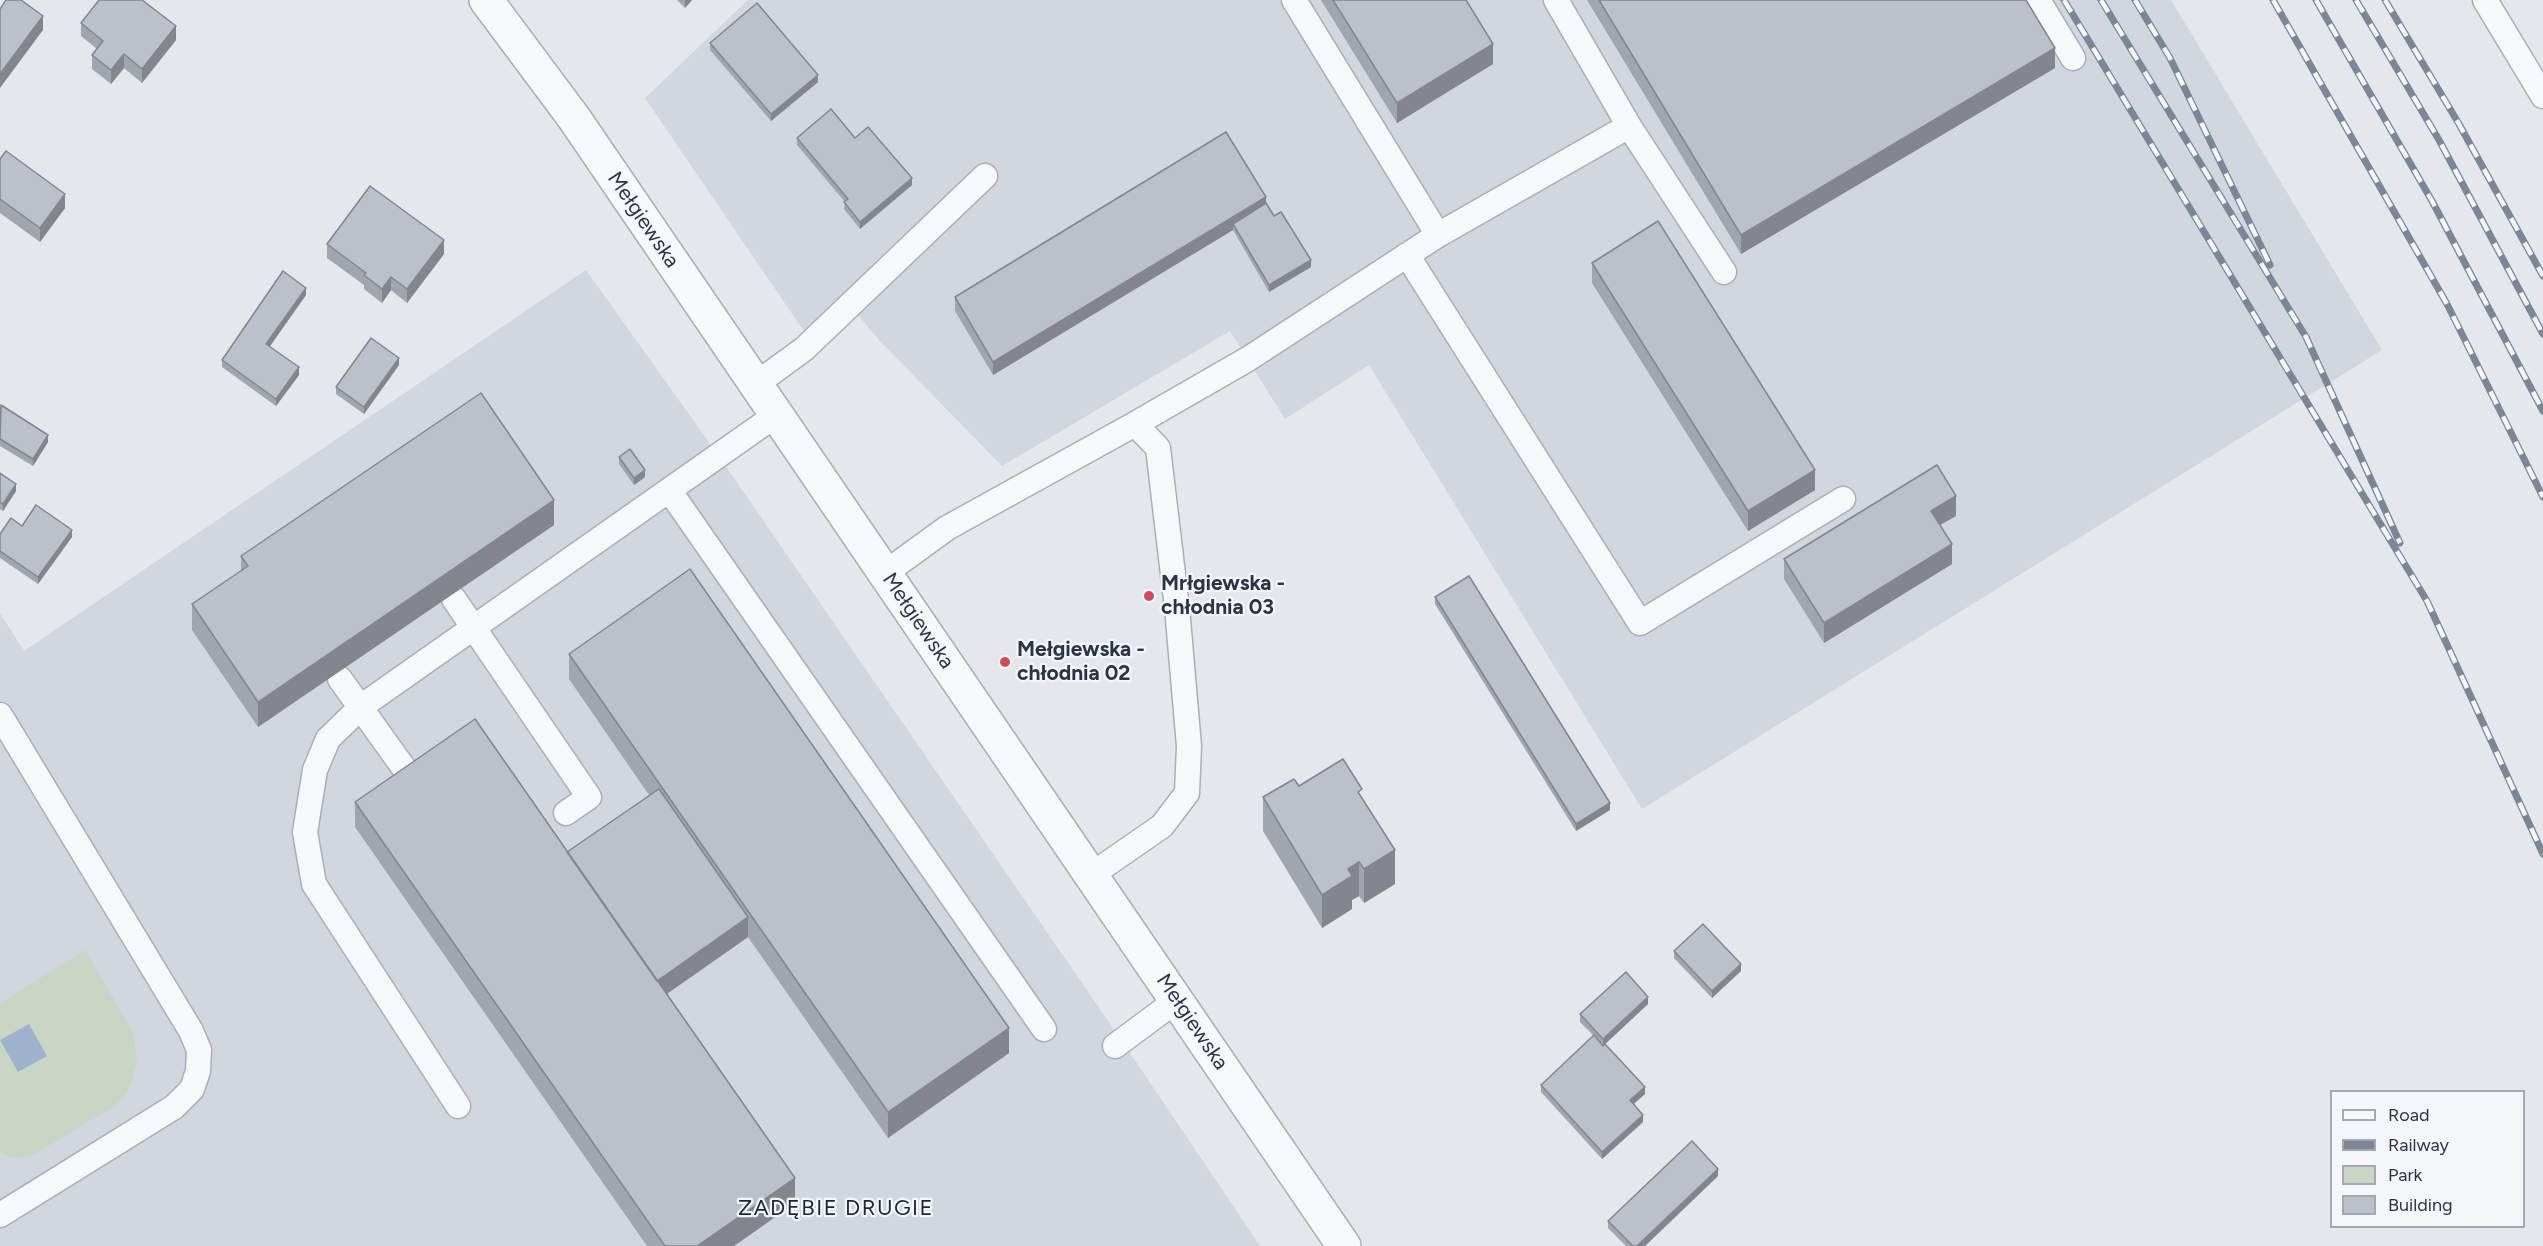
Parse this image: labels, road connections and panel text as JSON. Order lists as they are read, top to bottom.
{
  "streets": {
    "street": ["Mełgiewska"]
  },
  "districts": ["ZADĘBIE DRUGIE"],
  "places": ["Mrłgiewska - chłodnia 03", "Mełgiewska - chłodnia 02"],
  "legend": [
    "Road",
    "Railway",
    "Park",
    "Building"
  ]
}
